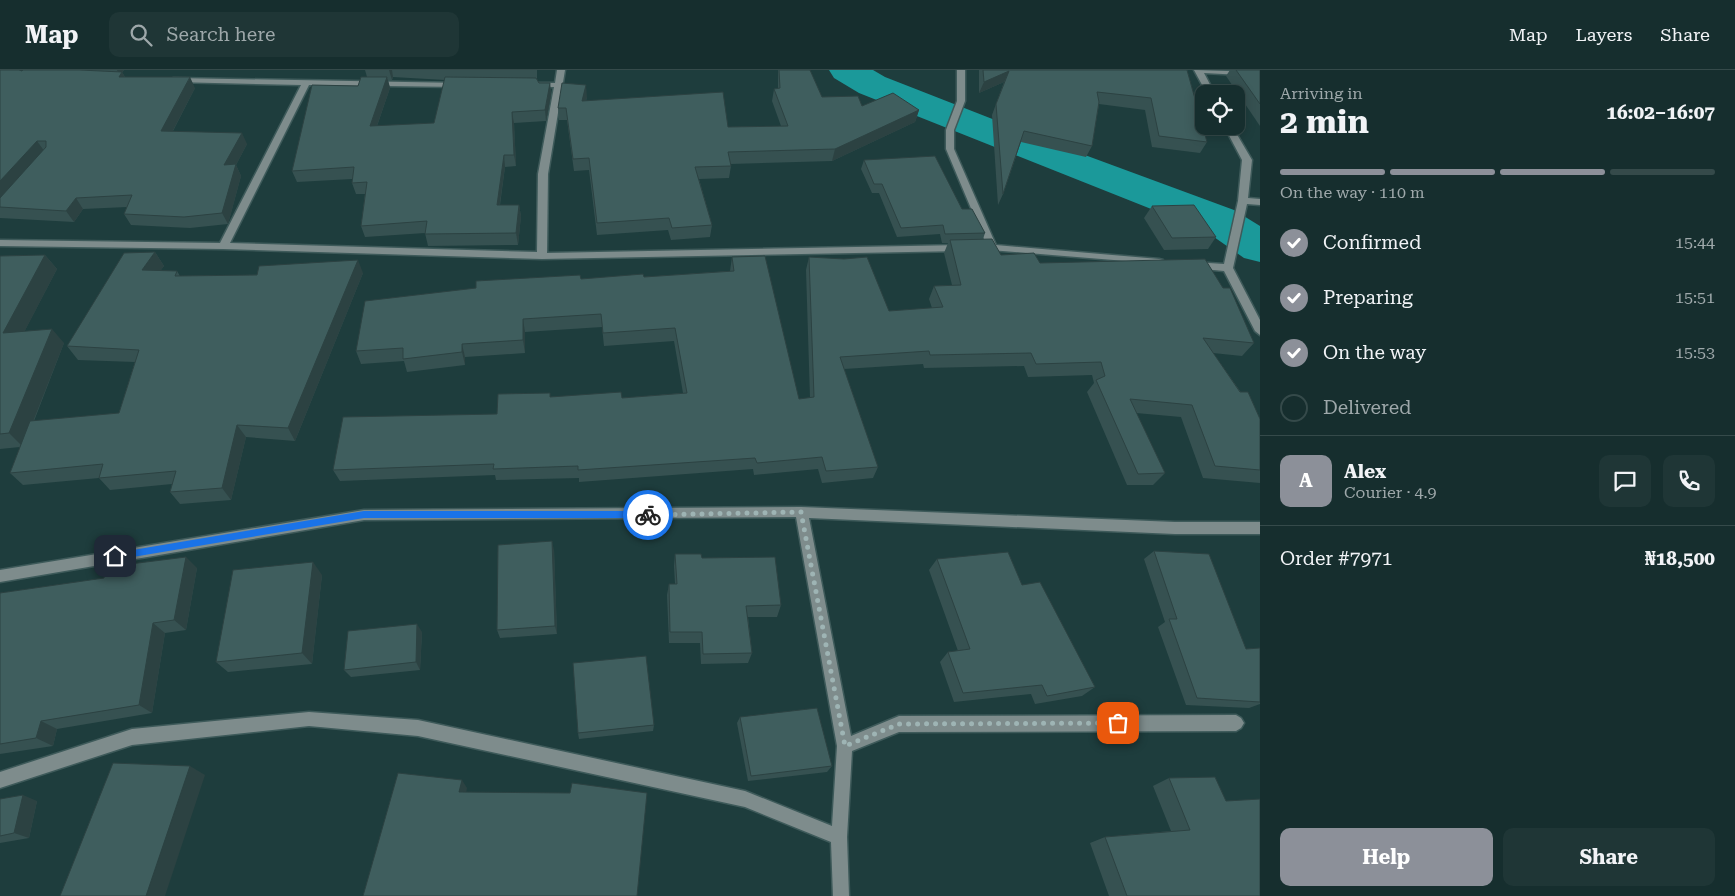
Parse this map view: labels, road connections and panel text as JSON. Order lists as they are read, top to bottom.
{
  "page": {
    "header": "Map",
    "search": "Search here",
    "nav": ["Map", "Layers", "Share"],
    "heading": ["2 min", "Arriving in", "16:02–16:07"],
    "panel": [
      "Alex",
      "Courier · 4.9",
      "Order #7971",
      "₦18,500"
    ],
    "bar": "On the way · 110 m",
    "list": [
      ["Confirmed", "15:44"],
      ["Preparing", "15:51"],
      ["On the way", "15:53"],
      "Delivered"
    ],
    "round": "A",
    "buttons": ["Help", "Share"]
  }
}
